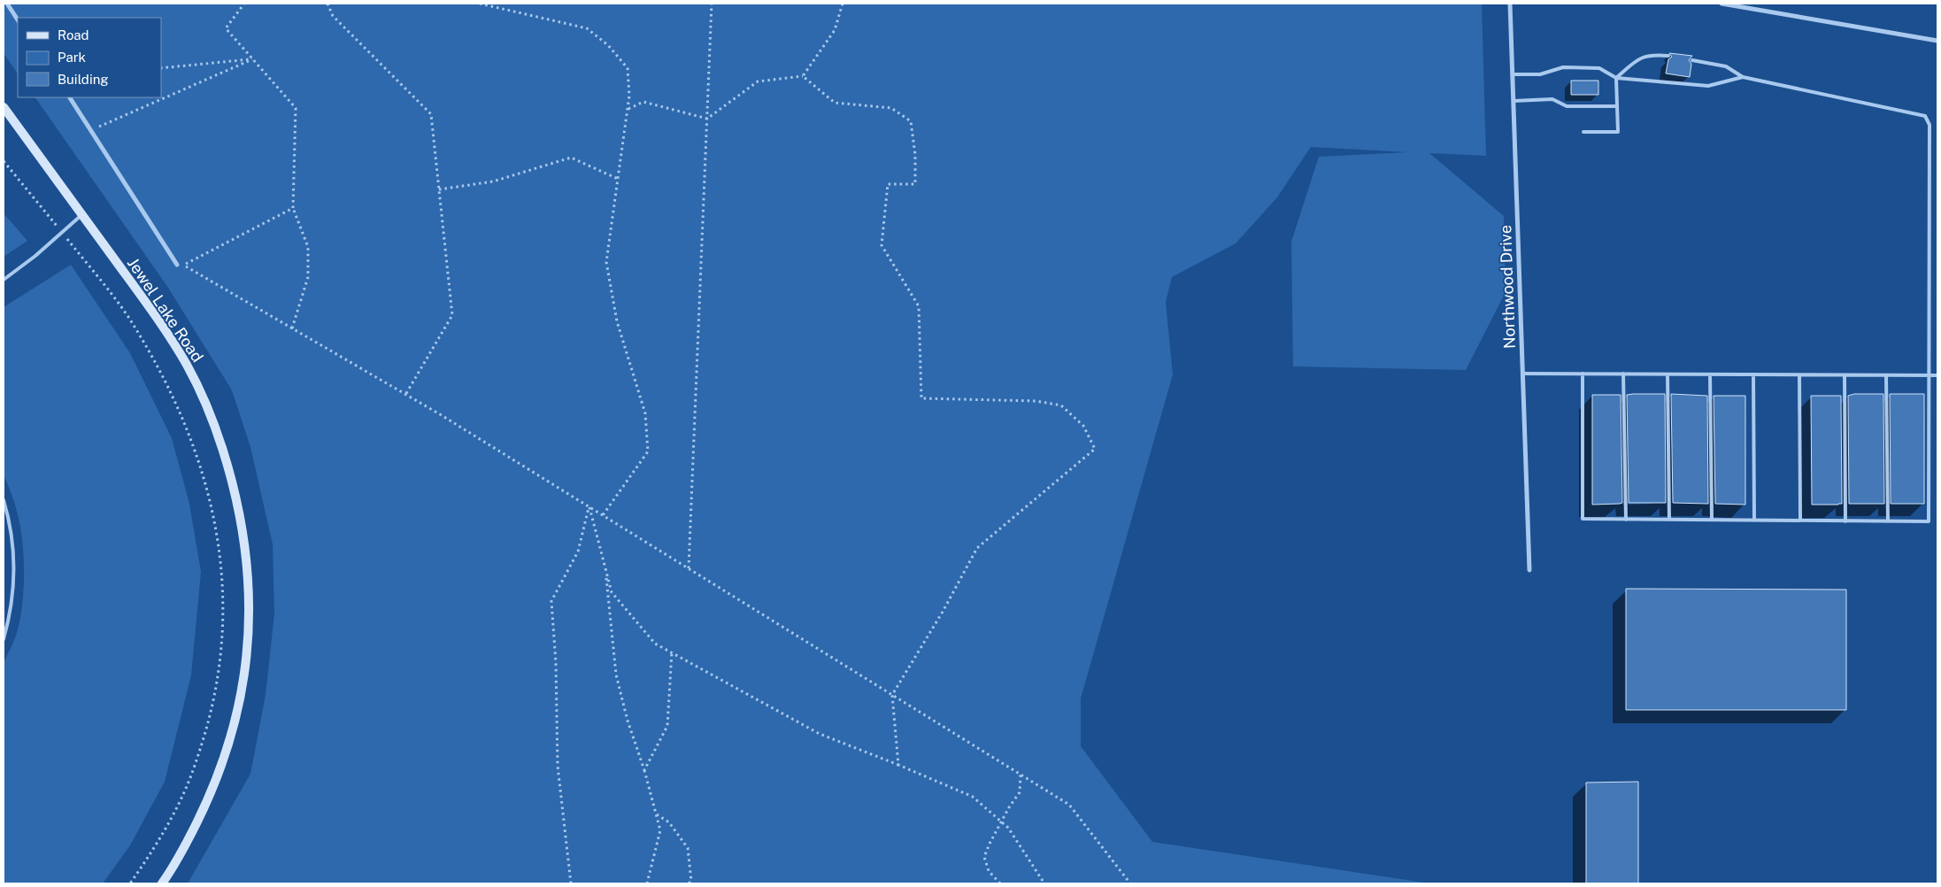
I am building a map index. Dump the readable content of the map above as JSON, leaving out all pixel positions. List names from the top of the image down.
{
  "streets": {
    "main road": ["Jewel Lake Road"],
    "street": ["Northwood Drive"]
  },
  "legend": ["Road", "Park", "Building"]
}
